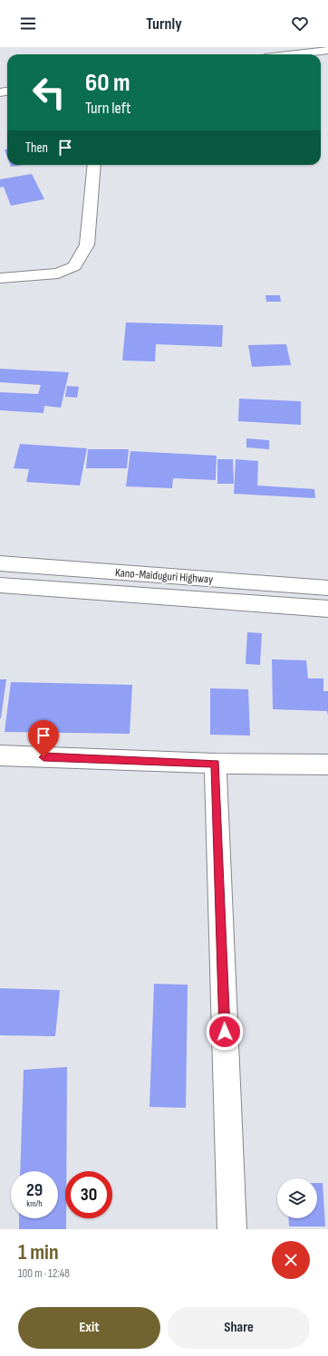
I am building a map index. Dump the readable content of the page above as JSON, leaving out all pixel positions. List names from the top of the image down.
{
  "streets": {
    "main road": ["Kano-Maiduguri Highway"]
  },
  "page": {
    "header": "Turnly",
    "turn": ["60 m", "Turn left"],
    "then": "Then",
    "speed": "29 km/h",
    "limit": "30",
    "heading": ["1 min", "100 m · 12:48"],
    "buttons": ["Exit", "Share"]
  }
}
